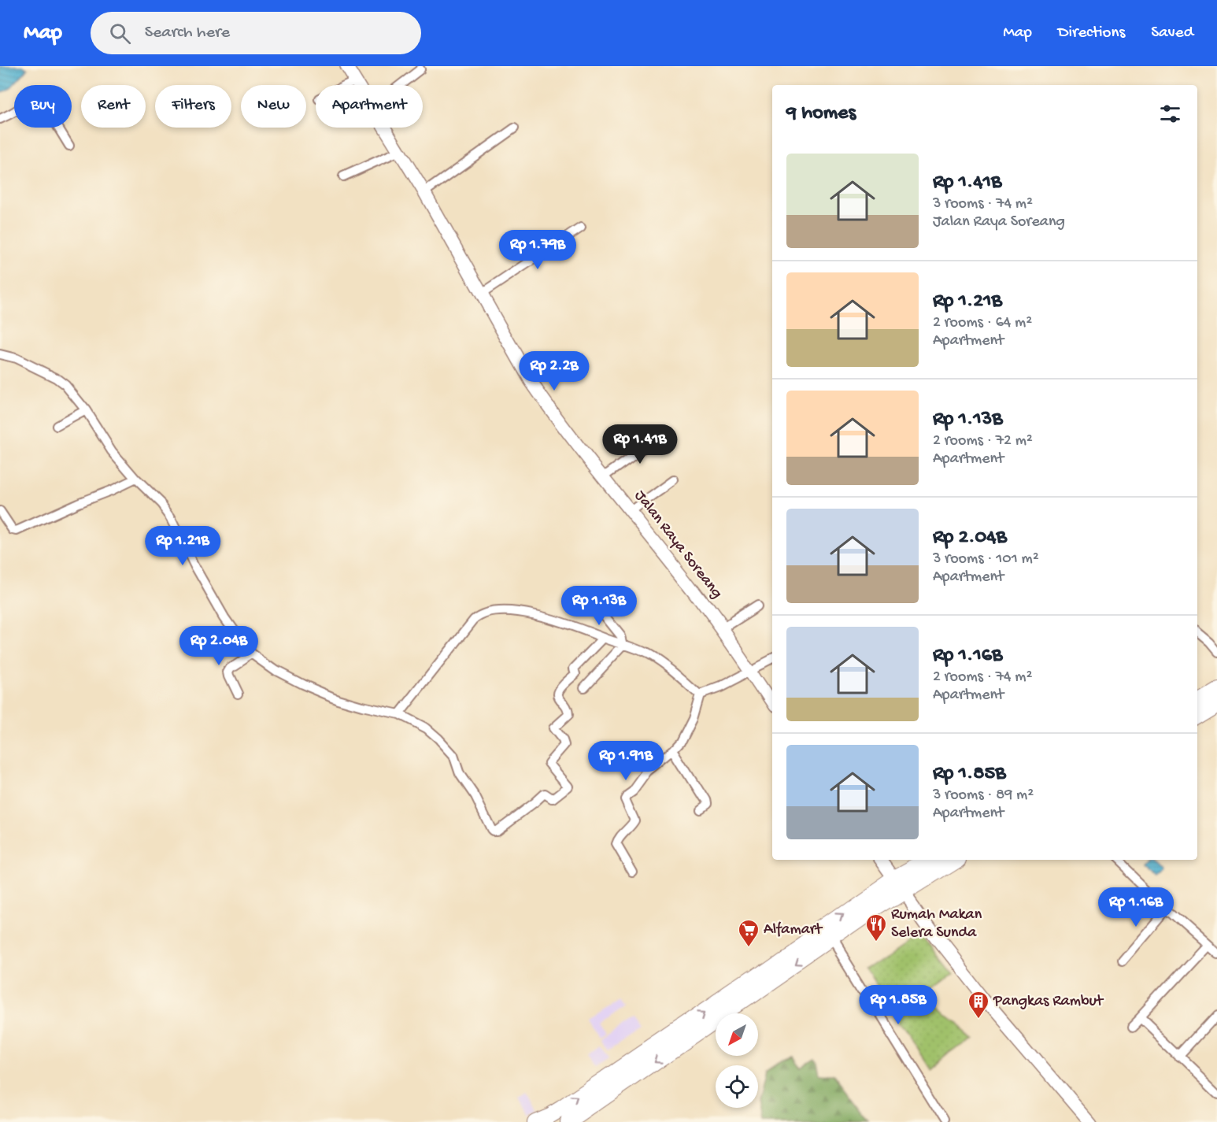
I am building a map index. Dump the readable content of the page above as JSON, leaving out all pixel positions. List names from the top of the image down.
{
  "streets": {
    "main road": ["Jalan Raya Soreang"]
  },
  "places": {
    "restaurant": ["Rumah Makan Selera Sunda"],
    "supermarket": ["Alfamart"],
    "building": ["Pangkas Rambut"]
  },
  "north": "bottom left",
  "page": {
    "header": "Map",
    "search": "Search here",
    "nav": ["Map", "Directions", "Saved"],
    "chip": [
      "Buy",
      "Rent",
      "Filters",
      "New",
      "Apartment"
    ],
    "heading": "9 homes",
    "list": [
      {
        "name": "Rp 1.41B",
        "note": "3 rooms · 74 m² · Jalan Raya Soreang"
      },
      {
        "name": "Rp 1.21B",
        "note": "2 rooms · 64 m² · Apartment"
      },
      {
        "name": "Rp 1.13B",
        "note": "2 rooms · 72 m² · Apartment"
      },
      {
        "name": "Rp 2.04B",
        "note": "3 rooms · 101 m² · Apartment"
      },
      {
        "name": "Rp 1.16B",
        "note": "2 rooms · 74 m² · Apartment"
      },
      {
        "name": "Rp 1.85B",
        "note": "3 rooms · 89 m² · Apartment"
      }
    ],
    "price": [
      "Rp 1.79B",
      "Rp 2.2B",
      "Rp 1.41B",
      "Rp 1.21B",
      "Rp 1.13B",
      "Rp 2.04B",
      "Rp 1.91B",
      "Rp 1.16B",
      "Rp 1.85B"
    ]
  }
}
